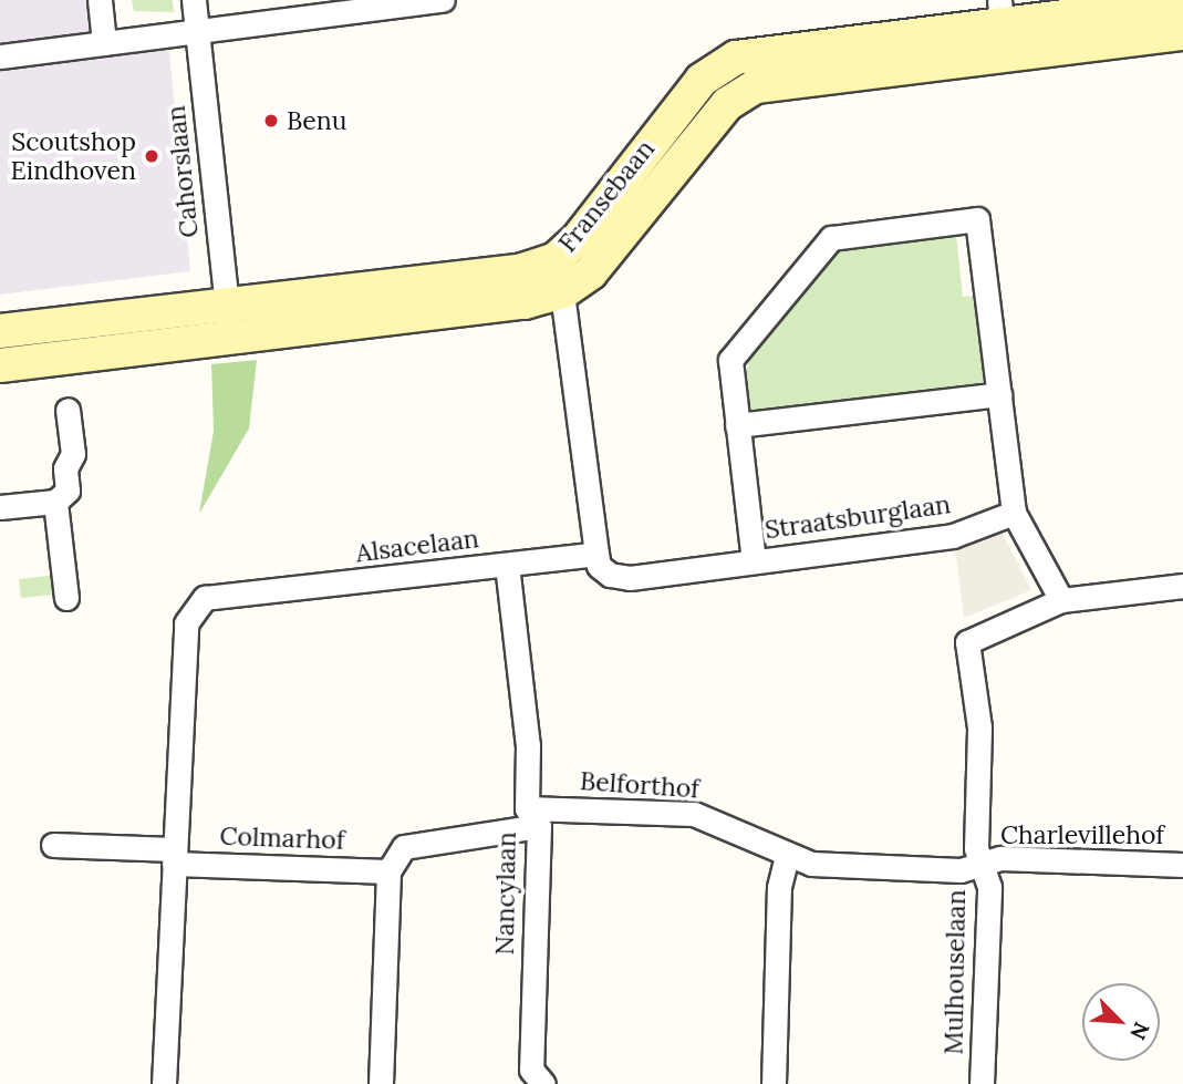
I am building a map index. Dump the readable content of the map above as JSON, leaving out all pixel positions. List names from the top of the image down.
{
  "streets": {
    "street": [
      "Cahorslaan",
      "Fransebaan",
      "Straatsburglaan",
      "Alsacelaan",
      "Belforthof",
      "Charlevillehof",
      "Colmarhof",
      "Nancylaan",
      "Mulhouselaan"
    ]
  },
  "crossings": [
    ["Cahorslaan", "Fransebaan"],
    ["Straatsburglaan", "Alsacelaan"],
    ["Straatsburglaan", "Mulhouselaan"],
    ["Alsacelaan", "Colmarhof"],
    ["Alsacelaan", "Nancylaan"],
    ["Belforthof", "Charlevillehof"],
    ["Belforthof", "Nancylaan"],
    ["Belforthof", "Mulhouselaan"],
    ["Charlevillehof", "Mulhouselaan"]
  ],
  "places": ["Benu", "Scoutshop Eindhoven"],
  "north": "bottom right"
}
